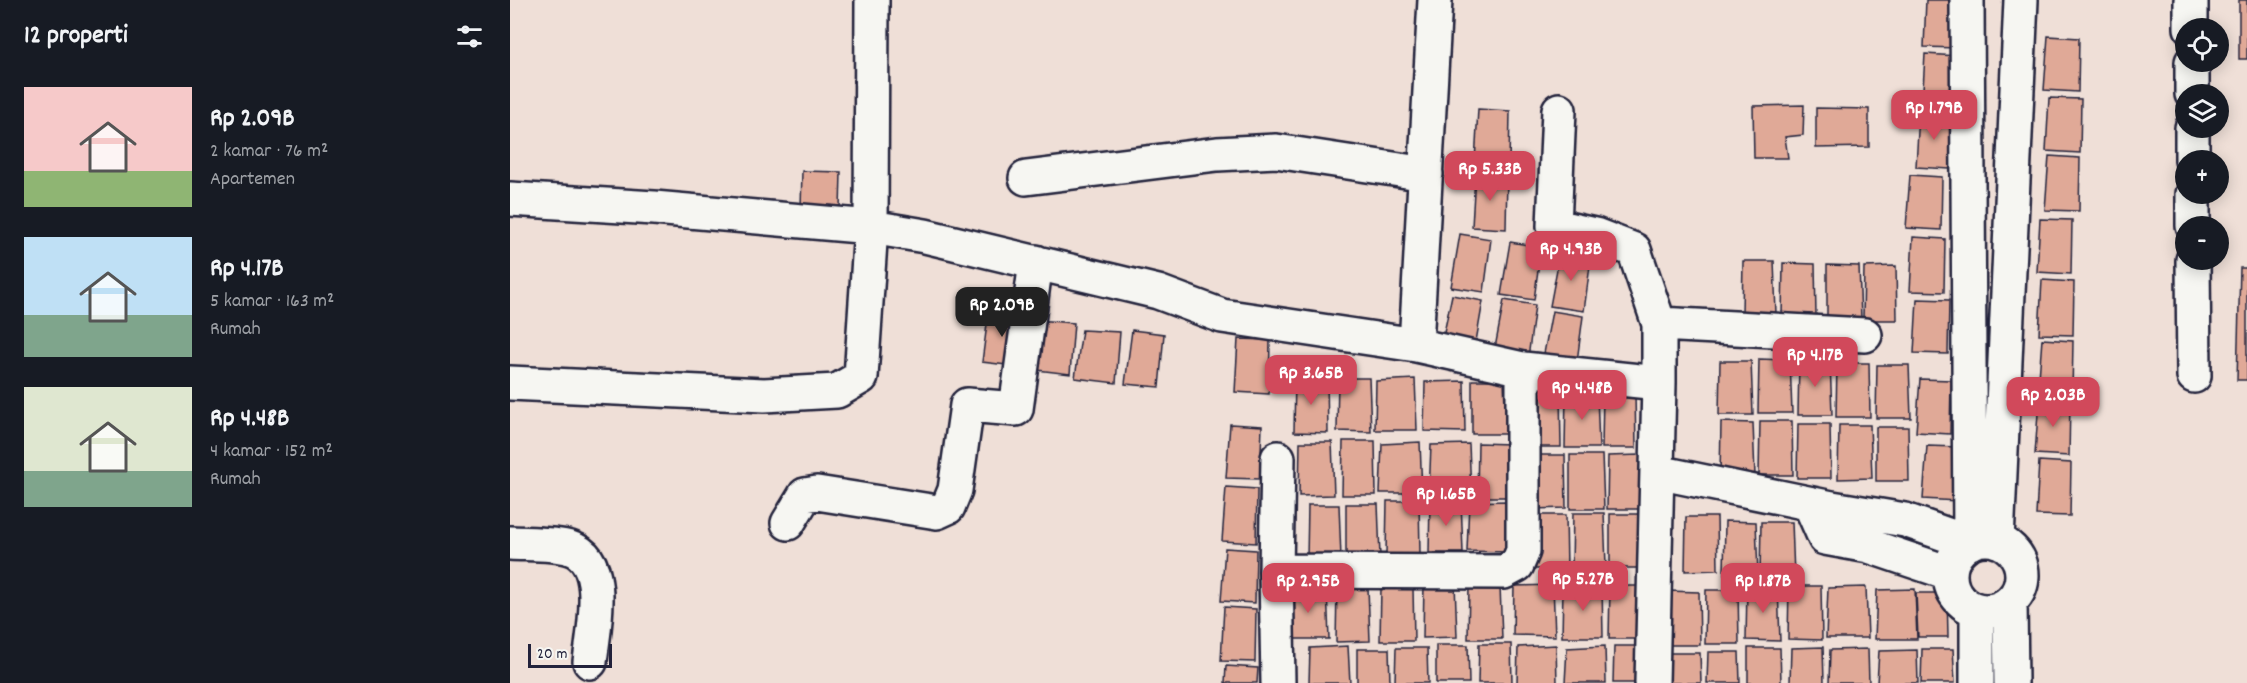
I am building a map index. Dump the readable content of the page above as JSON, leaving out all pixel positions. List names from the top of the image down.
{
  "scale_bar": "20 m",
  "page": {
    "heading": "12 properti",
    "map_buttons": ["+", "−"],
    "list": [
      {
        "name": "Rp 2.09B",
        "note": "2 kamar · 76 m² · Apartemen"
      },
      {
        "name": "Rp 4.17B",
        "note": "5 kamar · 163 m² · Rumah"
      },
      {
        "name": "Rp 4.48B",
        "note": "4 kamar · 152 m² · Rumah"
      }
    ],
    "price": [
      "Rp 1.79B",
      "Rp 5.33B",
      "Rp 4.93B",
      "Rp 2.09B",
      "Rp 4.17B",
      "Rp 3.65B",
      "Rp 4.48B",
      "Rp 2.03B",
      "Rp 1.65B",
      "Rp 5.27B",
      "Rp 2.95B",
      "Rp 1.87B"
    ],
    "scale": "20 m"
  }
}
